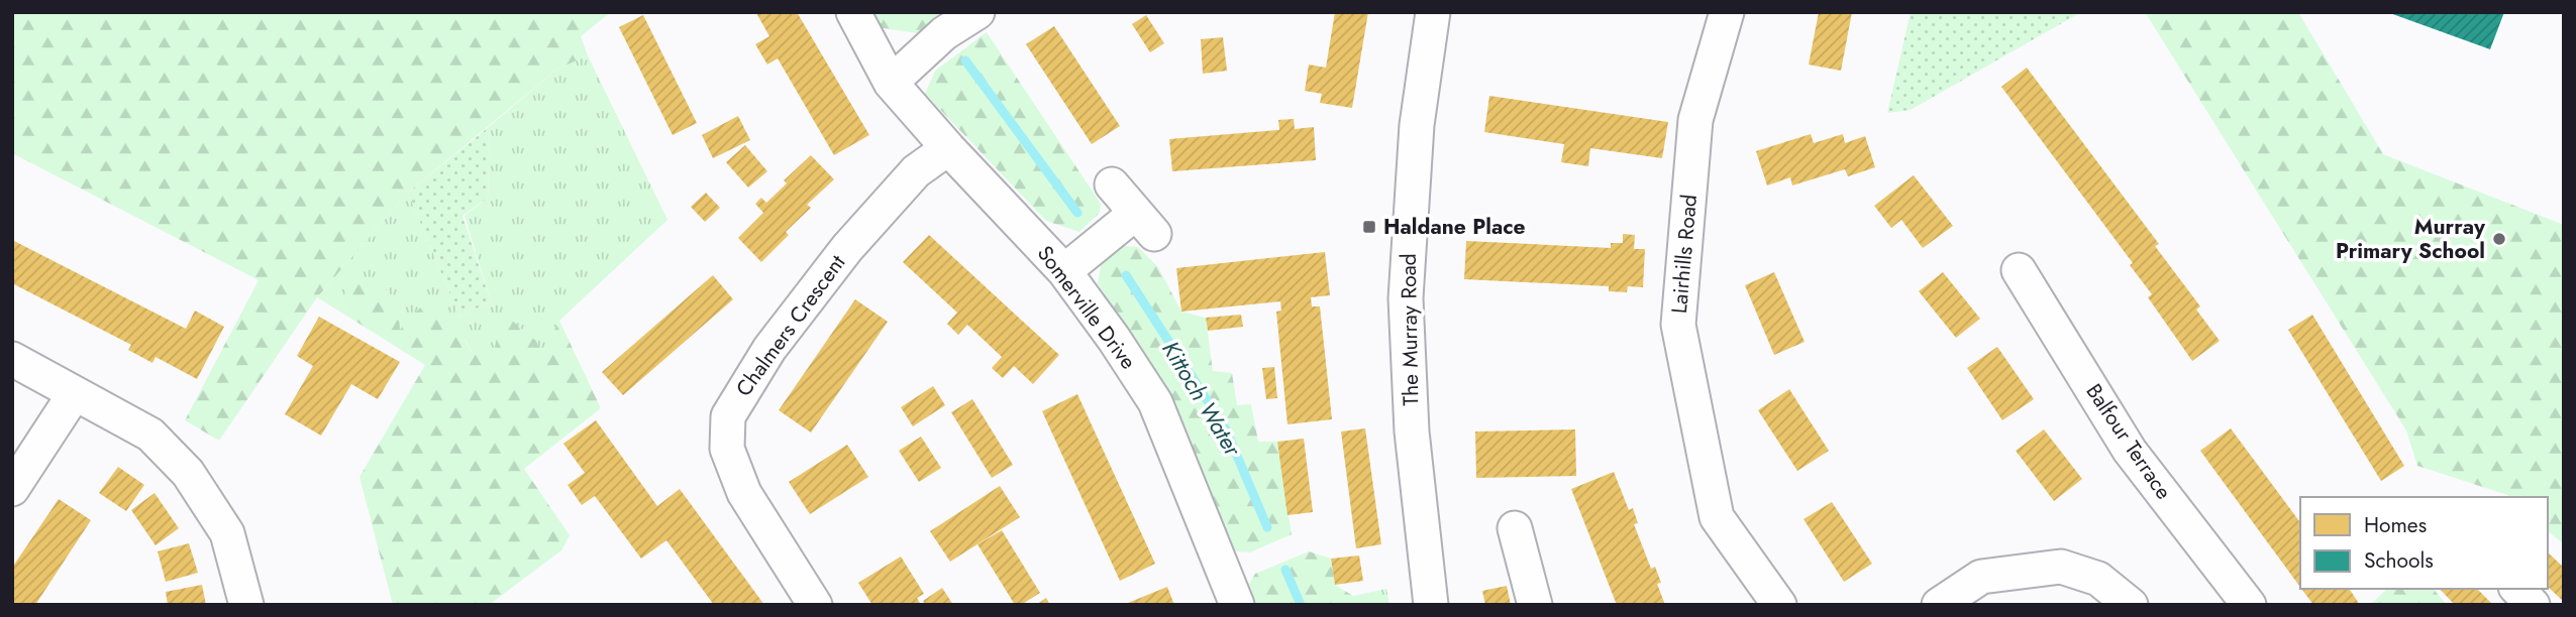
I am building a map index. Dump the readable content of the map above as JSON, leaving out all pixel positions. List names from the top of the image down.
{
  "streets": {
    "street": [
      "Lairhills Road",
      "Somerville Drive",
      "Chalmers Crescent",
      "The Murray Road",
      "Balfour Terrace"
    ]
  },
  "crossings": [
    ["Somerville Drive", "Chalmers Crescent"]
  ],
  "water": ["Kittoch Water"],
  "places": {
    "transit": ["Haldane Place"],
    "other": ["Murray Primary School"]
  },
  "legend": ["Homes", "Schools"]
}
